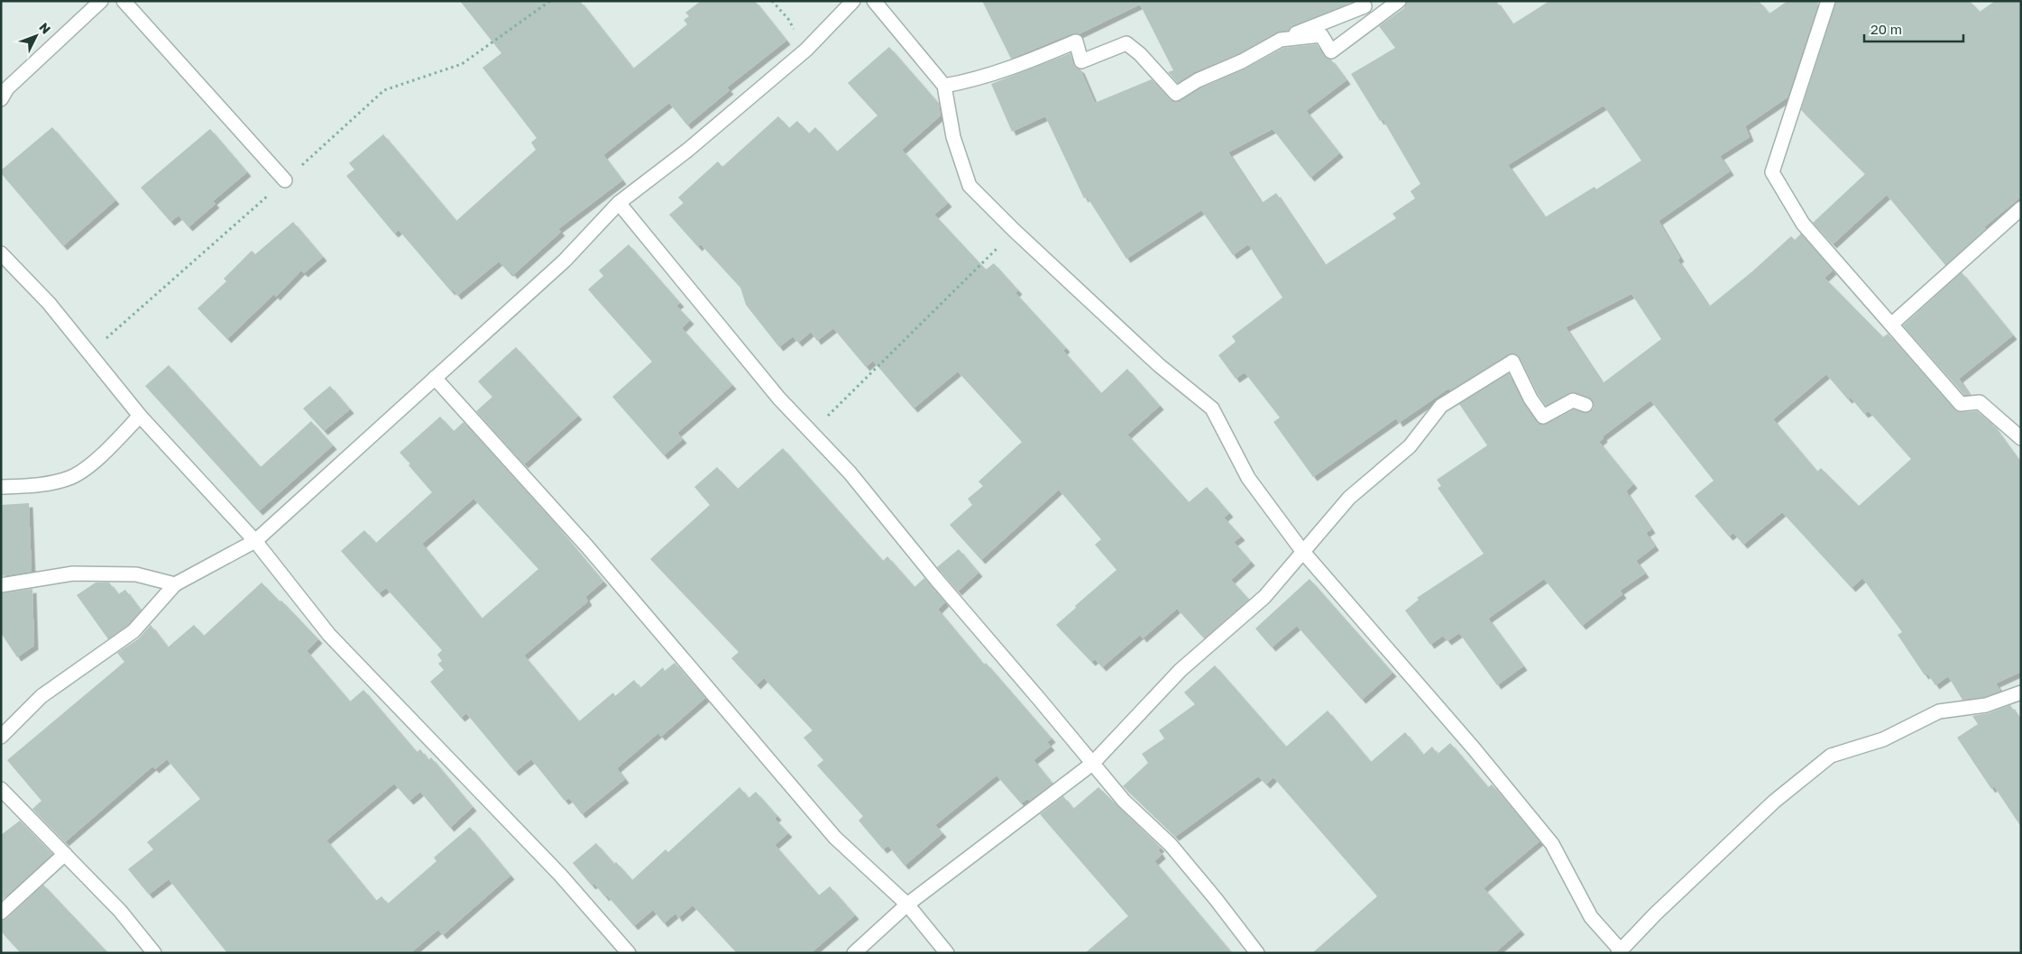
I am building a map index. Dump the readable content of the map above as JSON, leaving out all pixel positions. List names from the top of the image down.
{
  "scale_bar": "20 m",
  "north": "top right"
}
